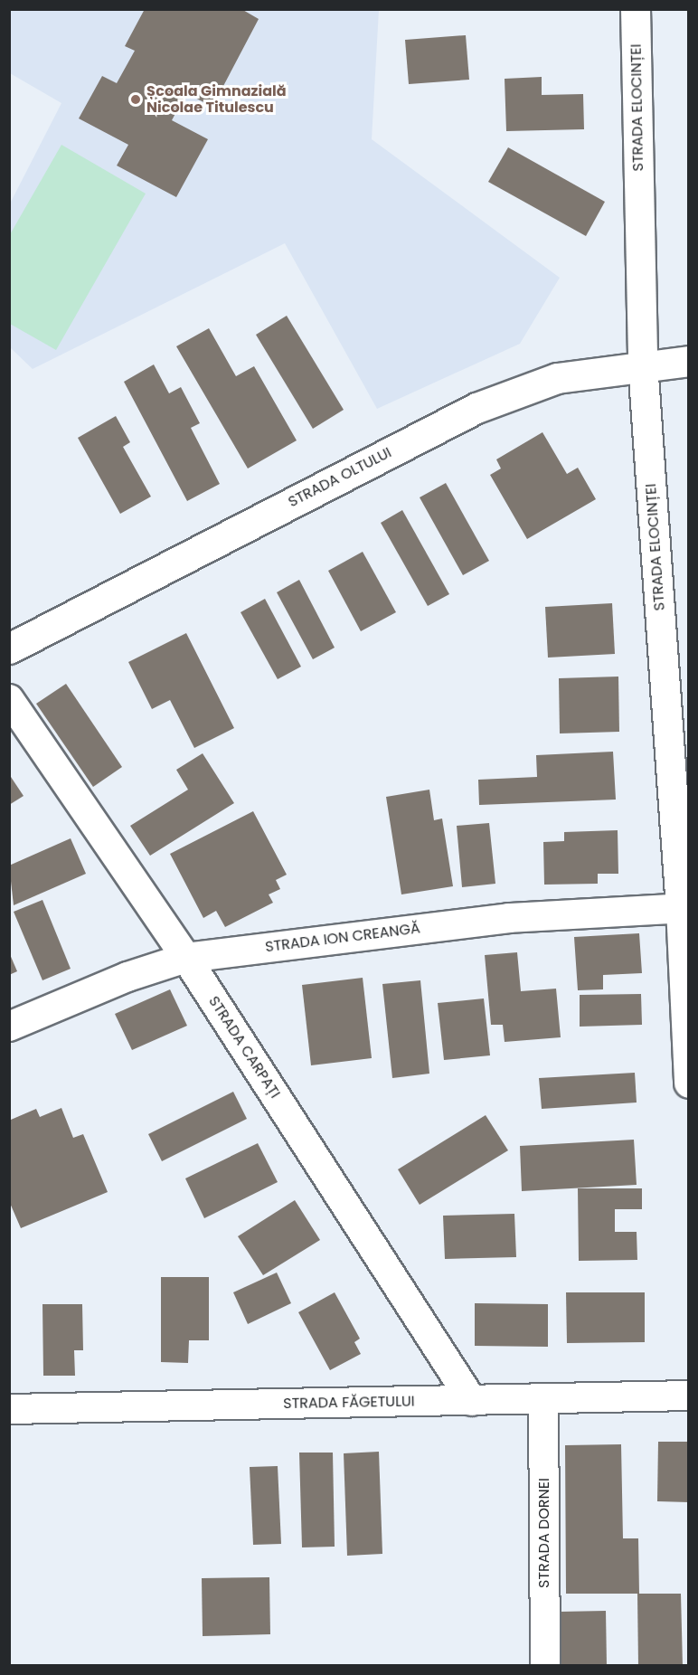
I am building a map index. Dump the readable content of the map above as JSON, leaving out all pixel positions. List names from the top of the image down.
{
  "streets": {
    "main road": ["STRADA OLTULUI"],
    "street": [
      "STRADA ELOCINȚEI",
      "STRADA ION CREANGĂ",
      "STRADA CARPAȚI",
      "STRADA FĂGETULUI",
      "STRADA DORNEI"
    ]
  },
  "crossings": [
    ["STRADA ELOCINȚEI", "STRADA OLTULUI"],
    ["STRADA ELOCINȚEI", "STRADA ION CREANGĂ"],
    ["STRADA ION CREANGĂ", "STRADA CARPAȚI"],
    ["STRADA CARPAȚI", "STRADA FĂGETULUI"],
    ["STRADA FĂGETULUI", "STRADA DORNEI"]
  ],
  "places": ["Școala Gimnazială Nicolae Titulescu"]
}
